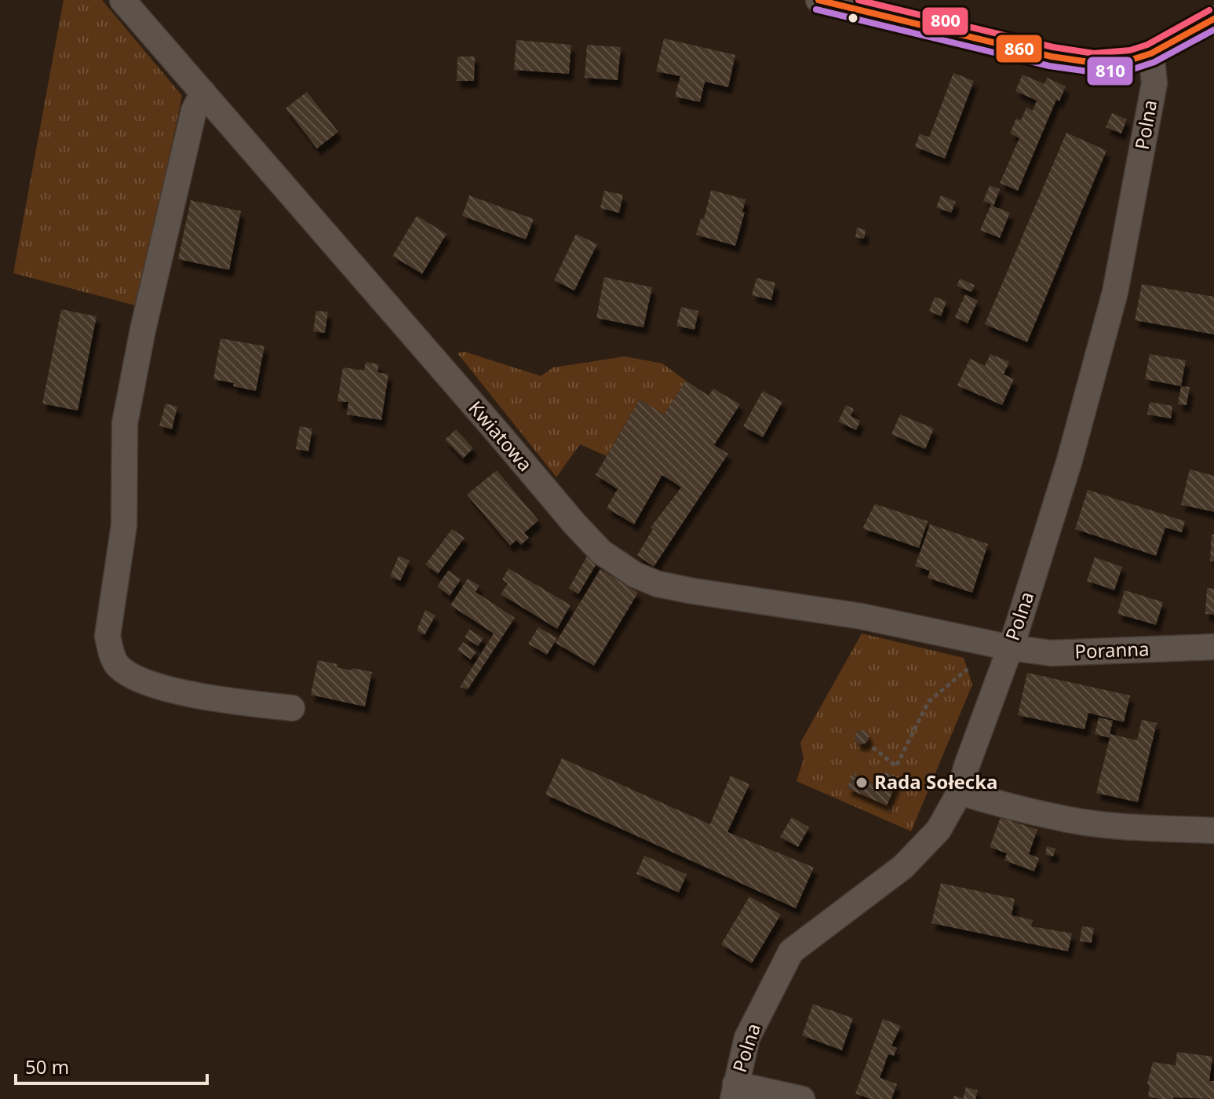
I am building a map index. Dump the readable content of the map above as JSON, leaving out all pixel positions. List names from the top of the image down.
{
  "streets": {
    "street": ["Polna", "Kwiatowa", "Poranna"]
  },
  "crossings": [
    ["Polna", "Kwiatowa"],
    ["Polna", "Poranna"],
    ["Kwiatowa", "Poranna"]
  ],
  "places": ["Rada Sołecka"],
  "lines": ["transit line 860", "transit line 800", "transit line 810"],
  "scale_bar": "50 m"
}
